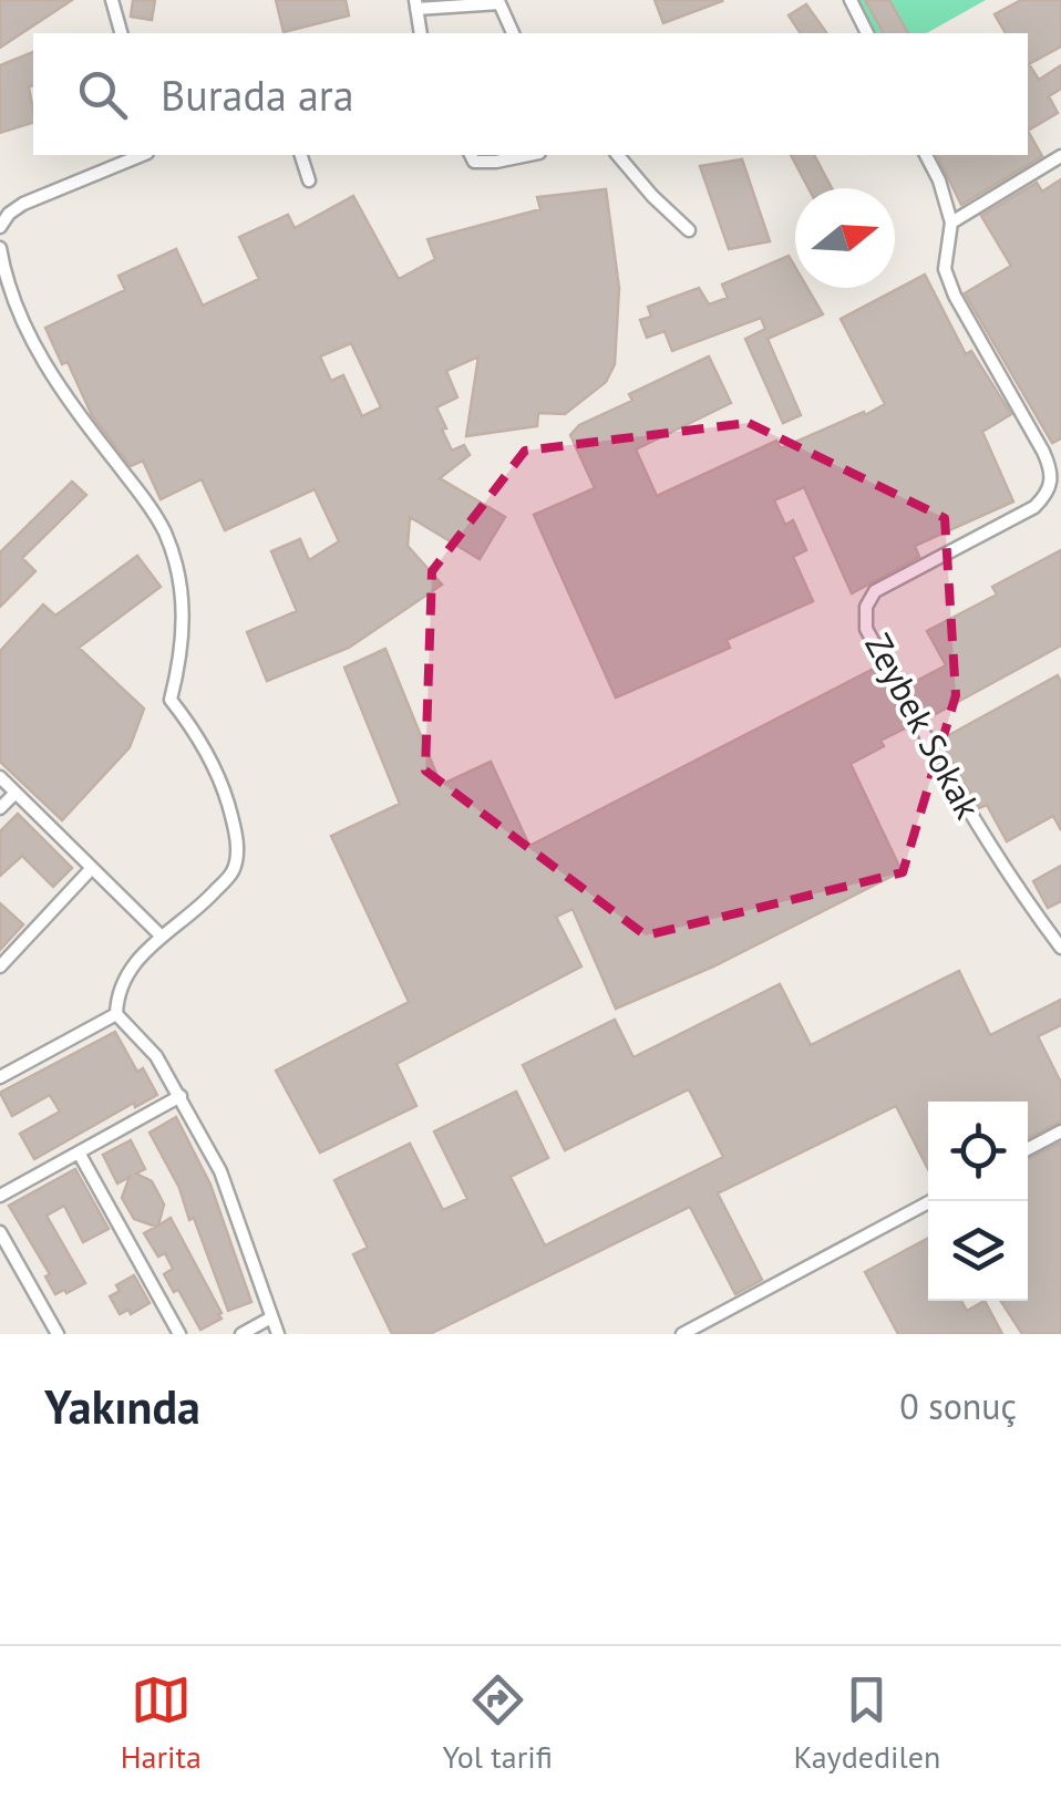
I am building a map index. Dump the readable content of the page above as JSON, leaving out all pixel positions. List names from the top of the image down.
{
  "streets": {
    "street": ["Zeybek Sokak"]
  },
  "north": "right",
  "page": {
    "search": "Burada ara",
    "heading": ["Yakında", "0 sonuç"],
    "nav": ["Harita", "Yol tarifi", "Kaydedilen"]
  }
}
